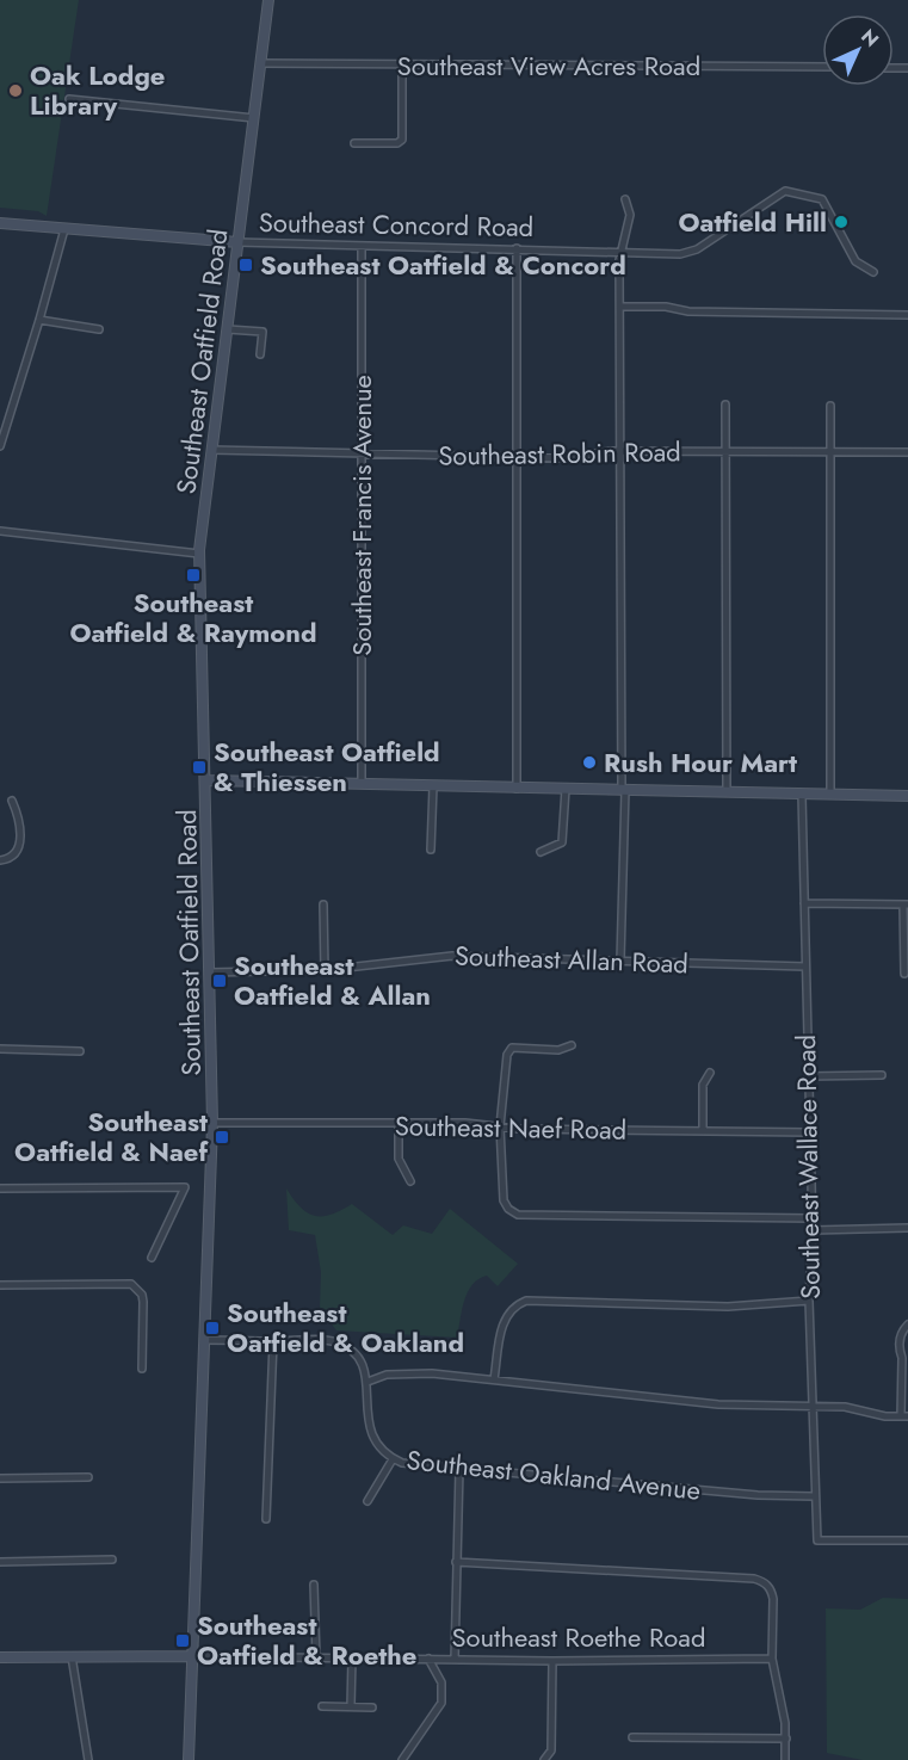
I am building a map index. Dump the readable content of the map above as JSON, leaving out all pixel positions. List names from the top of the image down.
{
  "streets": {
    "main road": ["Southeast Concord Road", "Southeast Oatfield Road", "Southeast Roethe Road"],
    "street": [
      "Southeast View Acres Road",
      "Southeast Robin Road",
      "Southeast Francis Avenue",
      "Southeast Allan Road",
      "Southeast Naef Road",
      "Southeast Wallace Road",
      "Southeast Oakland Avenue"
    ]
  },
  "crossings": [
    ["Southeast View Acres Road", "Southeast Oatfield Road"],
    ["Southeast Concord Road", "Southeast Oatfield Road"],
    ["Southeast Concord Road", "Southeast Francis Avenue"],
    ["Southeast Oatfield Road", "Southeast Robin Road"],
    ["Southeast Oatfield Road", "Southeast Allan Road"],
    ["Southeast Oatfield Road", "Southeast Naef Road"],
    ["Southeast Oatfield Road", "Southeast Oakland Avenue"],
    ["Southeast Oatfield Road", "Southeast Roethe Road"],
    ["Southeast Robin Road", "Southeast Francis Avenue"],
    ["Southeast Allan Road", "Southeast Wallace Road"],
    ["Southeast Naef Road", "Southeast Wallace Road"],
    ["Southeast Wallace Road", "Southeast Oakland Avenue"]
  ],
  "places": {
    "other": ["Oak Lodge Library", "Oatfield Hill", "Rush Hour Mart"],
    "transit": [
      "Southeast Oatfield & Concord",
      "Southeast Oatfield & Raymond",
      "Southeast Oatfield & Thiessen",
      "Southeast Oatfield & Allan",
      "Southeast Oatfield & Naef",
      "Southeast Oatfield & Oakland",
      "Southeast Oatfield & Roethe"
    ]
  },
  "north": "top right"
}
